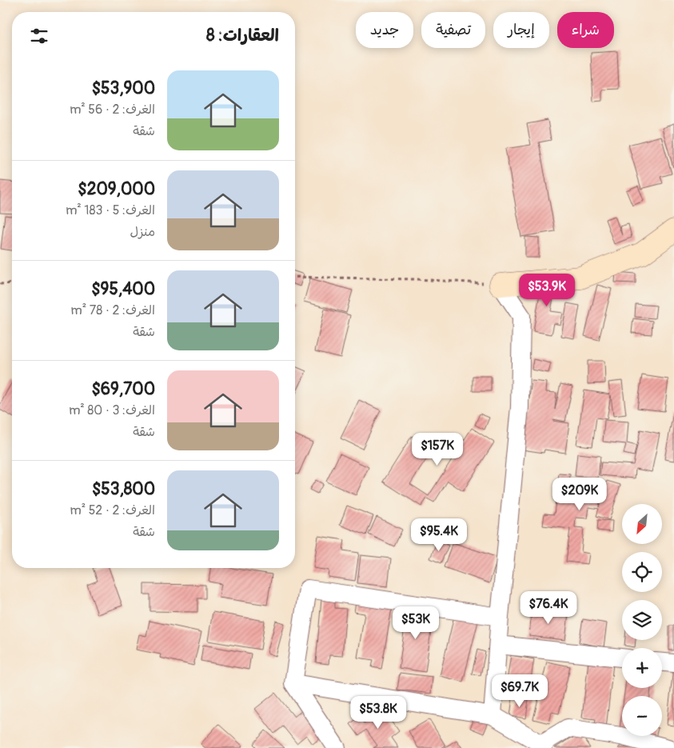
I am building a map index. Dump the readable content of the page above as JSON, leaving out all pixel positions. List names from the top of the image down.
{
  "north": "bottom left",
  "page": {
    "chip": [
      "شراء",
      "إيجار",
      "تصفية",
      "جديد"
    ],
    "heading": "العقارات: 8",
    "list": [
      {
        "name": "$53,900",
        "note": "الغرف: 2 · 56 m² · شقة"
      },
      {
        "name": "$209,000",
        "note": "الغرف: 5 · 183 m² · منزل"
      },
      {
        "name": "$95,400",
        "note": "الغرف: 2 · 78 m² · شقة"
      },
      {
        "name": "$69,700",
        "note": "الغرف: 3 · 80 m² · شقة"
      },
      {
        "name": "$53,800",
        "note": "الغرف: 2 · 52 m² · شقة"
      }
    ],
    "price": [
      "$53.9K",
      "$157K",
      "$209K",
      "$95.4K",
      "$76.4K",
      "$53K",
      "$69.7K",
      "$53.8K"
    ],
    "map_buttons": ["+", "−"]
  }
}
